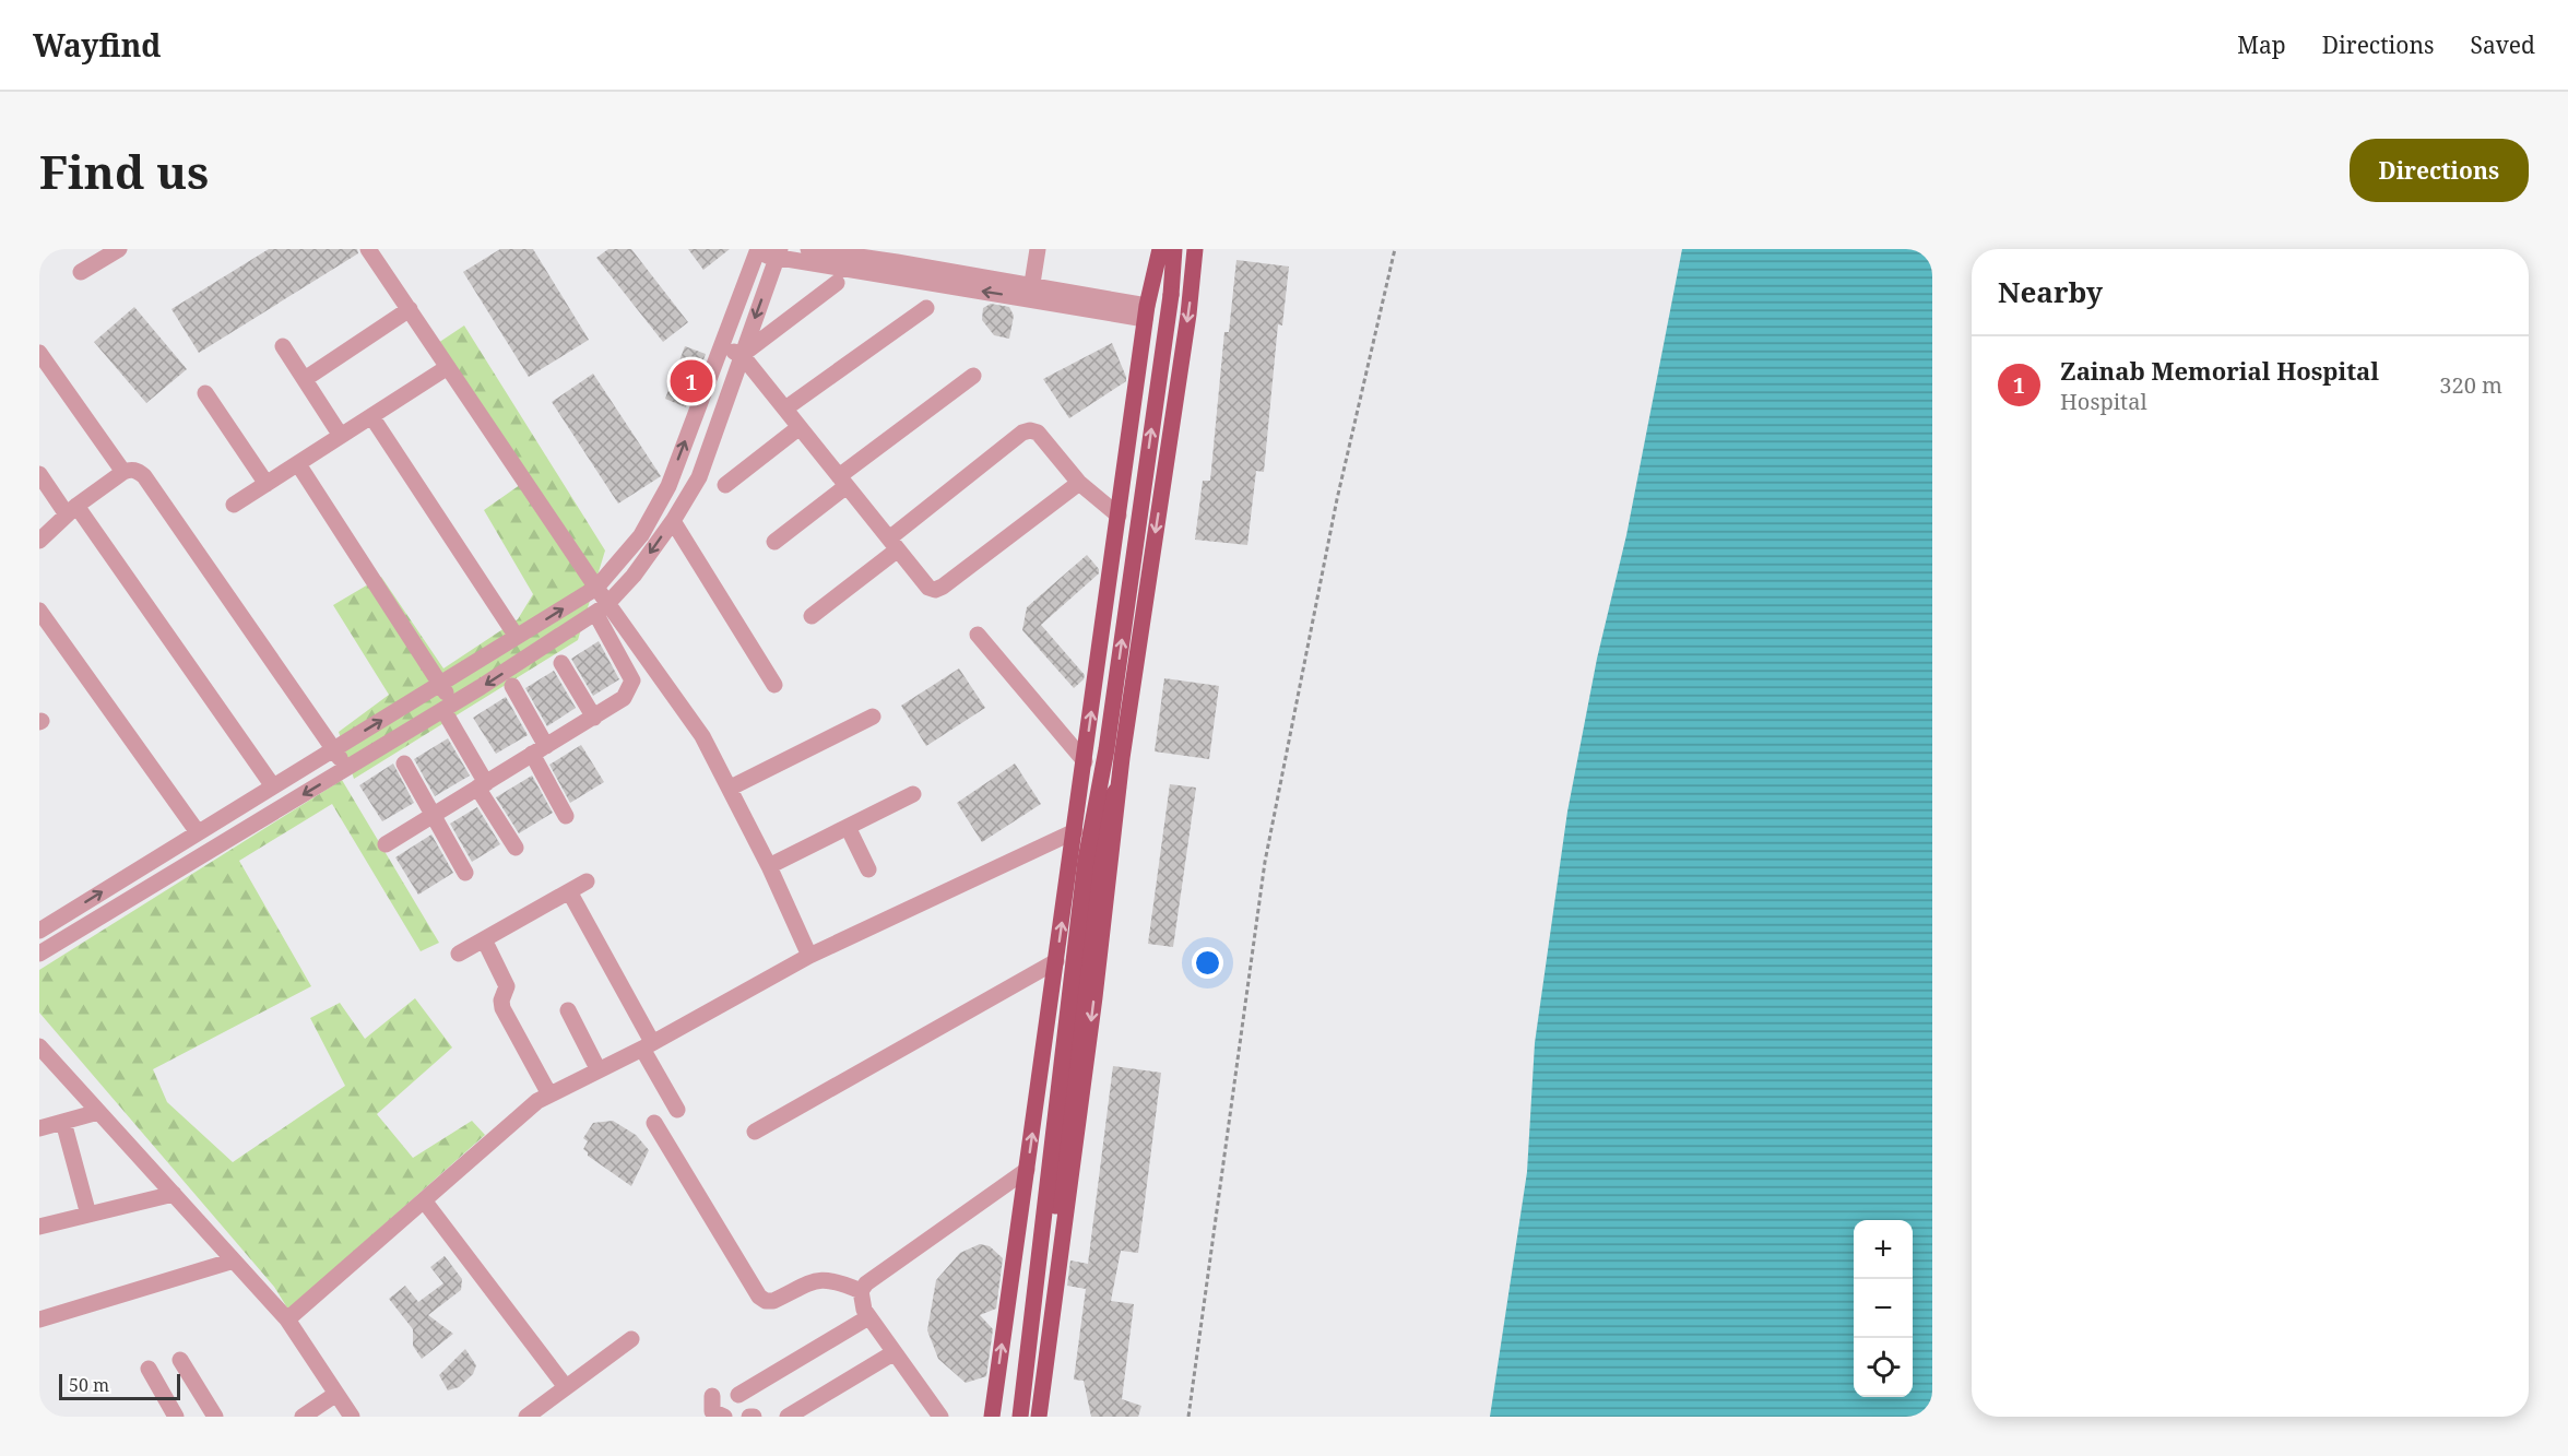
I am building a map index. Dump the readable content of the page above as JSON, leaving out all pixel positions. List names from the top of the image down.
{
  "scale_bar": "50 m",
  "page": {
    "header": "Wayfind",
    "nav": ["Map", "Directions", "Saved"],
    "buttons": "Directions",
    "title": "Find us",
    "heading": "Nearby",
    "list": [
      {
        "mark": "1",
        "name": "Zainab Memorial Hospital",
        "note": "Hospital",
        "value": "320 m"
      }
    ],
    "pins": "1",
    "map_buttons": ["+", "−"],
    "scale": "50 m"
  }
}
